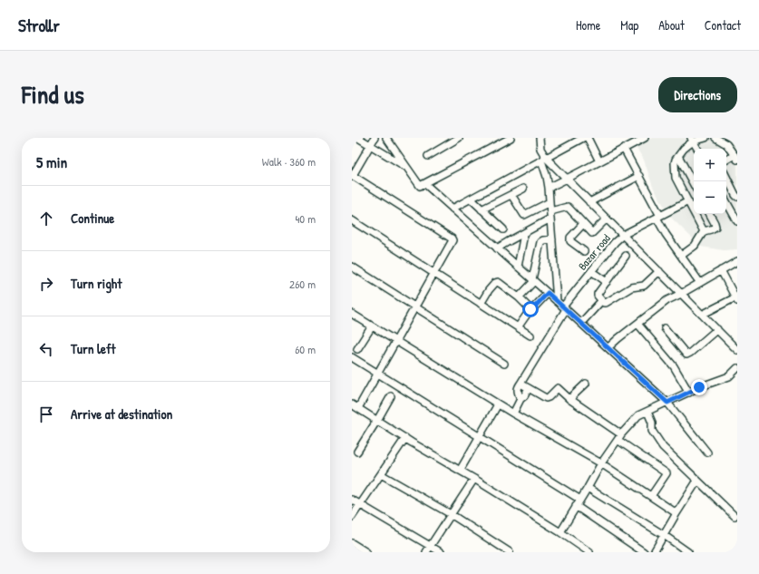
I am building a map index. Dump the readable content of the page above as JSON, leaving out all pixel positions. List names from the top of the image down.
{
  "streets": {
    "street": ["Bazar road"]
  },
  "page": {
    "header": "Strollr",
    "nav": [
      "Home",
      "Map",
      "About",
      "Contact"
    ],
    "title": "Find us",
    "buttons": "Directions",
    "heading": ["5 min", "Walk · 360 m"],
    "map_buttons": ["+", "−"],
    "list": [
      ["Continue", "40 m"],
      ["Turn right", "260 m"],
      ["Turn left", "60 m"],
      "Arrive at destination"
    ]
  }
}
